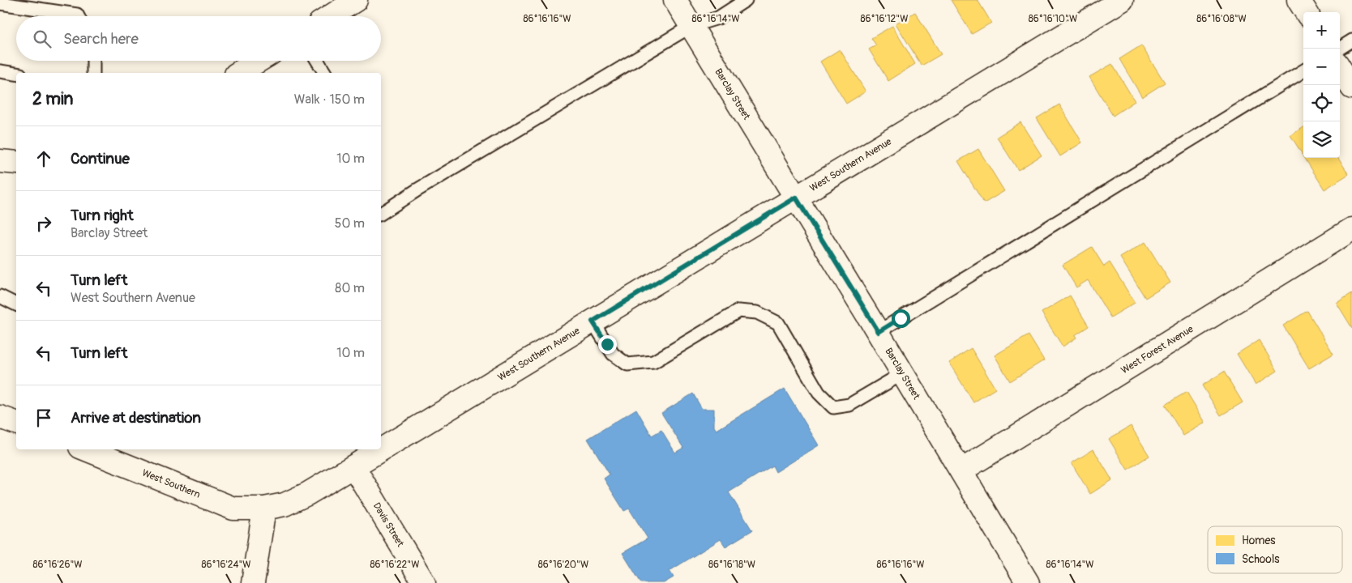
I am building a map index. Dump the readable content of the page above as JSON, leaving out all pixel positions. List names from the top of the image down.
{
  "streets": {
    "street": [
      "Barclay Street",
      "West Southern Avenue",
      "West Forest Avenue",
      "West Southern",
      "Davis Street"
    ]
  },
  "crossings": [
    ["Barclay Street", "West Southern Avenue"],
    ["Barclay Street", "West Forest Avenue"],
    ["West Southern Avenue", "West Southern"],
    ["West Southern Avenue", "Davis Street"]
  ],
  "legend": ["Homes", "Schools"],
  "page": {
    "map_buttons": ["+", "−"],
    "search": "Search here",
    "heading": ["2 min", "Walk · 150 m"],
    "list": [
      ["Continue", "10 m"],
      ["Turn right", "Barclay Street", "50 m"],
      ["Turn left", "West Southern Avenue", "80 m"],
      ["Turn left", "10 m"],
      "Arrive at destination"
    ]
  },
  "coordinates": [
    "86°16'16\"W",
    "86°16'08\"W",
    "86°16'14\"W",
    "86°16'12\"W",
    "86°16'10\"W",
    "86°16'26\"W",
    "86°16'24\"W",
    "86°16'22\"W",
    "86°16'20\"W",
    "86°16'18\"W"
  ]
}
